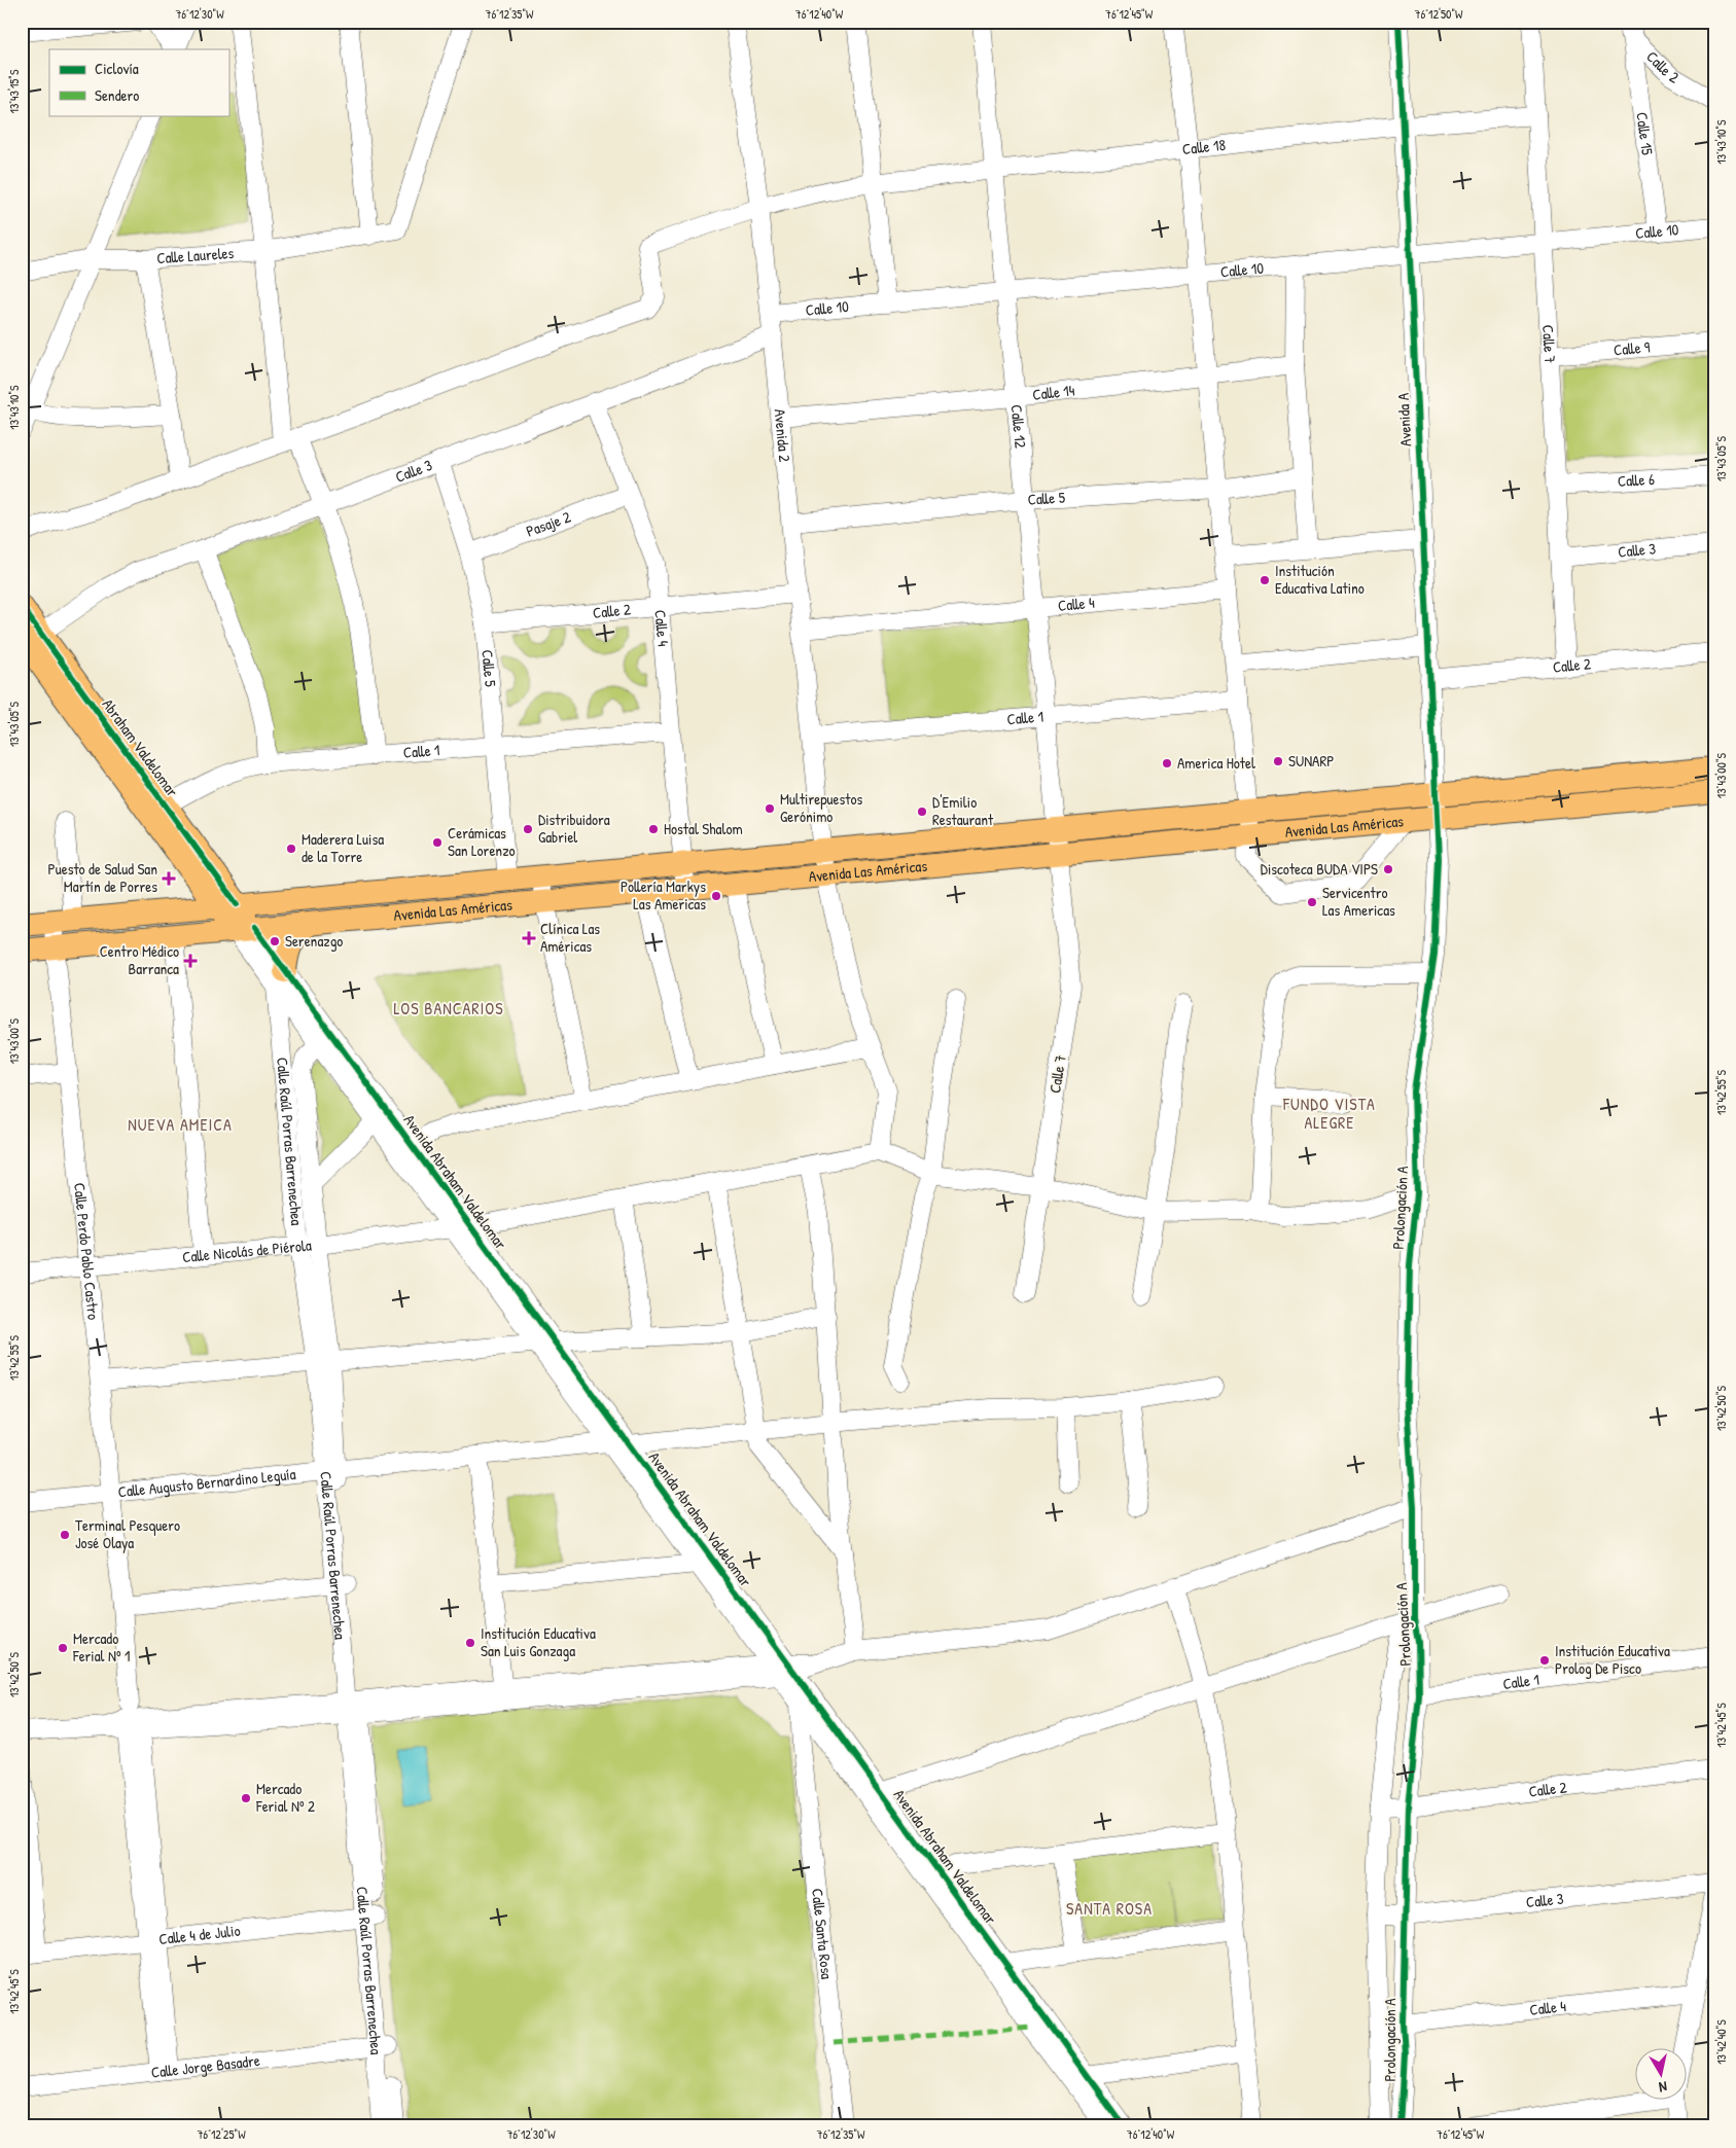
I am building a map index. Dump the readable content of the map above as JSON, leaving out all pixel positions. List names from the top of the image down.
{
  "streets": {
    "main road": ["Abraham Valdelomar", "Avenida Las Américas"],
    "street": [
      "Calle 2",
      "Calle 15",
      "Calle 18",
      "Calle 10",
      "Calle Laureles",
      "Calle 7",
      "Calle 9",
      "Calle 14",
      "Avenida A",
      "Calle 12",
      "Avenida 2",
      "Calle 3",
      "Calle 6",
      "Calle 5",
      "Pasaje 2",
      "Calle 4",
      "Calle 1",
      "Calle Raúl Porras Barrenechea",
      "Avenida Abraham Valdelomar",
      "Prolongación A",
      "Calle Perdo Pablo Castro",
      "Calle Nicolás de Piérola",
      "Calle Augusto Bernardino Leguía",
      "Calle Santa Rosa",
      "Calle 4 de Julio",
      "Calle Jorge Basadre"
    ]
  },
  "crossings": [
    ["Calle 2", "Calle 15"],
    ["Calle 2", "Calle 7"],
    ["Calle 2", "Avenida A"],
    ["Calle 2", "Avenida 2"],
    ["Calle 2", "Calle 5"],
    ["Calle 2", "Calle 4"],
    ["Calle 2", "Prolongación A"],
    ["Calle 15", "Calle 10"],
    ["Calle 18", "Calle 7"],
    ["Calle 18", "Avenida A"],
    ["Calle 18", "Calle 12"],
    ["Calle 18", "Avenida 2"],
    ["Calle 10", "Calle 7"],
    ["Calle 10", "Avenida A"],
    ["Calle 10", "Calle 12"],
    ["Calle 10", "Avenida 2"],
    ["Calle 7", "Calle 9"],
    ["Calle 7", "Calle 12"],
    ["Calle 7", "Calle 3"],
    ["Calle 7", "Calle 6"],
    ["Calle 7", "Avenida Las Américas"],
    ["Calle 14", "Calle 12"],
    ["Calle 14", "Avenida 2"],
    ["Avenida A", "Avenida Las Américas"],
    ["Avenida A", "Prolongación A"],
    ["Calle 12", "Calle 5"],
    ["Calle 12", "Calle 4"],
    ["Calle 12", "Calle 1"],
    ["Calle 12", "Avenida Las Américas"],
    ["Avenida 2", "Calle 3"],
    ["Avenida 2", "Calle 5"],
    ["Avenida 2", "Calle 4"],
    ["Avenida 2", "Calle 1"],
    ["Avenida 2", "Avenida Las Américas"],
    ["Avenida 2", "Calle Nicolás de Piérola"],
    ["Calle 3", "Calle 5"],
    ["Calle 3", "Calle 4"],
    ["Calle 3", "Abraham Valdelomar"],
    ["Calle 3", "Prolongación A"],
    ["Calle 5", "Pasaje 2"],
    ["Calle 5", "Calle 1"],
    ["Calle 5", "Avenida Las Américas"],
    ["Pasaje 2", "Calle 4"],
    ["Calle 4", "Calle 1"],
    ["Calle 4", "Avenida Las Américas"],
    ["Calle 4", "Prolongación A"],
    ["Calle 1", "Abraham Valdelomar"],
    ["Calle 1", "Prolongación A"],
    ["Abraham Valdelomar", "Avenida Las Américas"],
    ["Abraham Valdelomar", "Avenida Abraham Valdelomar"],
    ["Avenida Las Américas", "Avenida Abraham Valdelomar"],
    ["Avenida Las Américas", "Calle Perdo Pablo Castro"],
    ["Calle Raúl Porras Barrenechea", "Avenida Abraham Valdelomar"],
    ["Calle Raúl Porras Barrenechea", "Calle Nicolás de Piérola"],
    ["Calle Raúl Porras Barrenechea", "Calle Augusto Bernardino Leguía"],
    ["Calle Raúl Porras Barrenechea", "Calle 4 de Julio"],
    ["Calle Raúl Porras Barrenechea", "Calle Jorge Basadre"],
    ["Avenida Abraham Valdelomar", "Calle Nicolás de Piérola"],
    ["Avenida Abraham Valdelomar", "Calle Augusto Bernardino Leguía"],
    ["Avenida Abraham Valdelomar", "Calle Santa Rosa"],
    ["Calle Perdo Pablo Castro", "Calle Nicolás de Piérola"],
    ["Calle Perdo Pablo Castro", "Calle Augusto Bernardino Leguía"],
    ["Calle Perdo Pablo Castro", "Calle 4 de Julio"],
    ["Calle Perdo Pablo Castro", "Calle Jorge Basadre"]
  ],
  "districts": [
    "LOS BANCARIOS",
    "FUNDO VISTA ALEGRE",
    "NUEVA AMEICA",
    "SANTA ROSA"
  ],
  "places": {
    "other": [
      "Institución Educativa Latino",
      "SUNARP",
      "America Hotel",
      "Multirepuestos Gerónimo",
      "D'Emilio Restaurant",
      "Distribuidora Gabriel",
      "Hostal Shalom",
      "Cerámicas San Lorenzo",
      "Maderera Luisa de la Torre",
      "Discoteca BUDA VIPS",
      "Pollería Markys Las Americas",
      "Servicentro Las Americas",
      "Serenazgo",
      "Terminal Pesquero José Olaya",
      "Institución Educativa San Luis Gonzaga",
      "Mercado Ferial Nº 1",
      "Institución Educativa Prolog De Pisco",
      "Mercado Ferial Nº 2"
    ],
    "health": ["Puesto de Salud San Martín de Porres", "Clínica Las Américas", "Centro Médico Barranca"]
  },
  "legend": ["Ciclovía", "Sendero"],
  "north": "bottom",
  "coordinates": [
    "76°12'30\"W",
    "76°12'35\"W",
    "76°12'40\"W",
    "76°12'45\"W",
    "76°12'50\"W",
    "13°43'15\"S",
    "13°43'10\"S",
    "13°43'05\"S",
    "13°43'00\"S",
    "13°42'55\"S",
    "13°42'50\"S",
    "13°42'45\"S",
    "13°42'40\"S",
    "76°12'25\"W"
  ]
}
